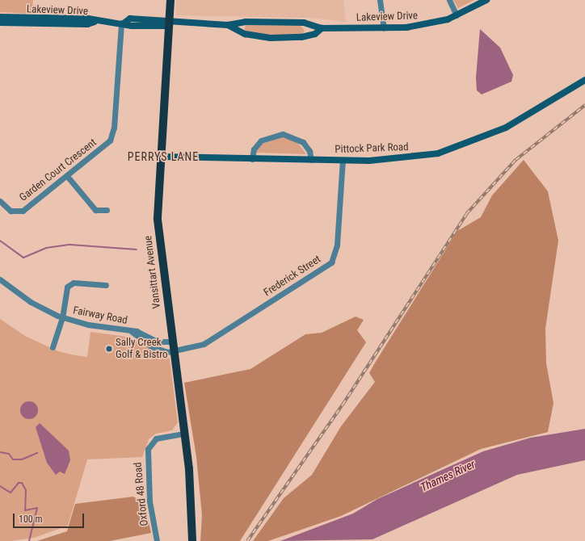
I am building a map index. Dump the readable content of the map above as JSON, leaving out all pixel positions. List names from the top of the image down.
{
  "streets": {
    "main road": ["Vansittart Avenue"],
    "street": [
      "Lakeview Drive",
      "Pittock Park Road",
      "Garden Court Crescent",
      "Frederick Street",
      "Fairway Road",
      "Oxford 48 Road"
    ]
  },
  "crossings": [
    ["Lakeview Drive", "Garden Court Crescent"],
    ["Lakeview Drive", "Vansittart Avenue"],
    ["Pittock Park Road", "Vansittart Avenue"],
    ["Pittock Park Road", "Frederick Street"],
    ["Vansittart Avenue", "Frederick Street"],
    ["Vansittart Avenue", "Fairway Road"],
    ["Vansittart Avenue", "Oxford 48 Road"],
    ["Frederick Street", "Fairway Road"]
  ],
  "districts": ["PERRYS LANE"],
  "water": ["Thames River"],
  "places": ["Sally Creek Golf & Bistro"],
  "scale_bar": "100 m"
}
